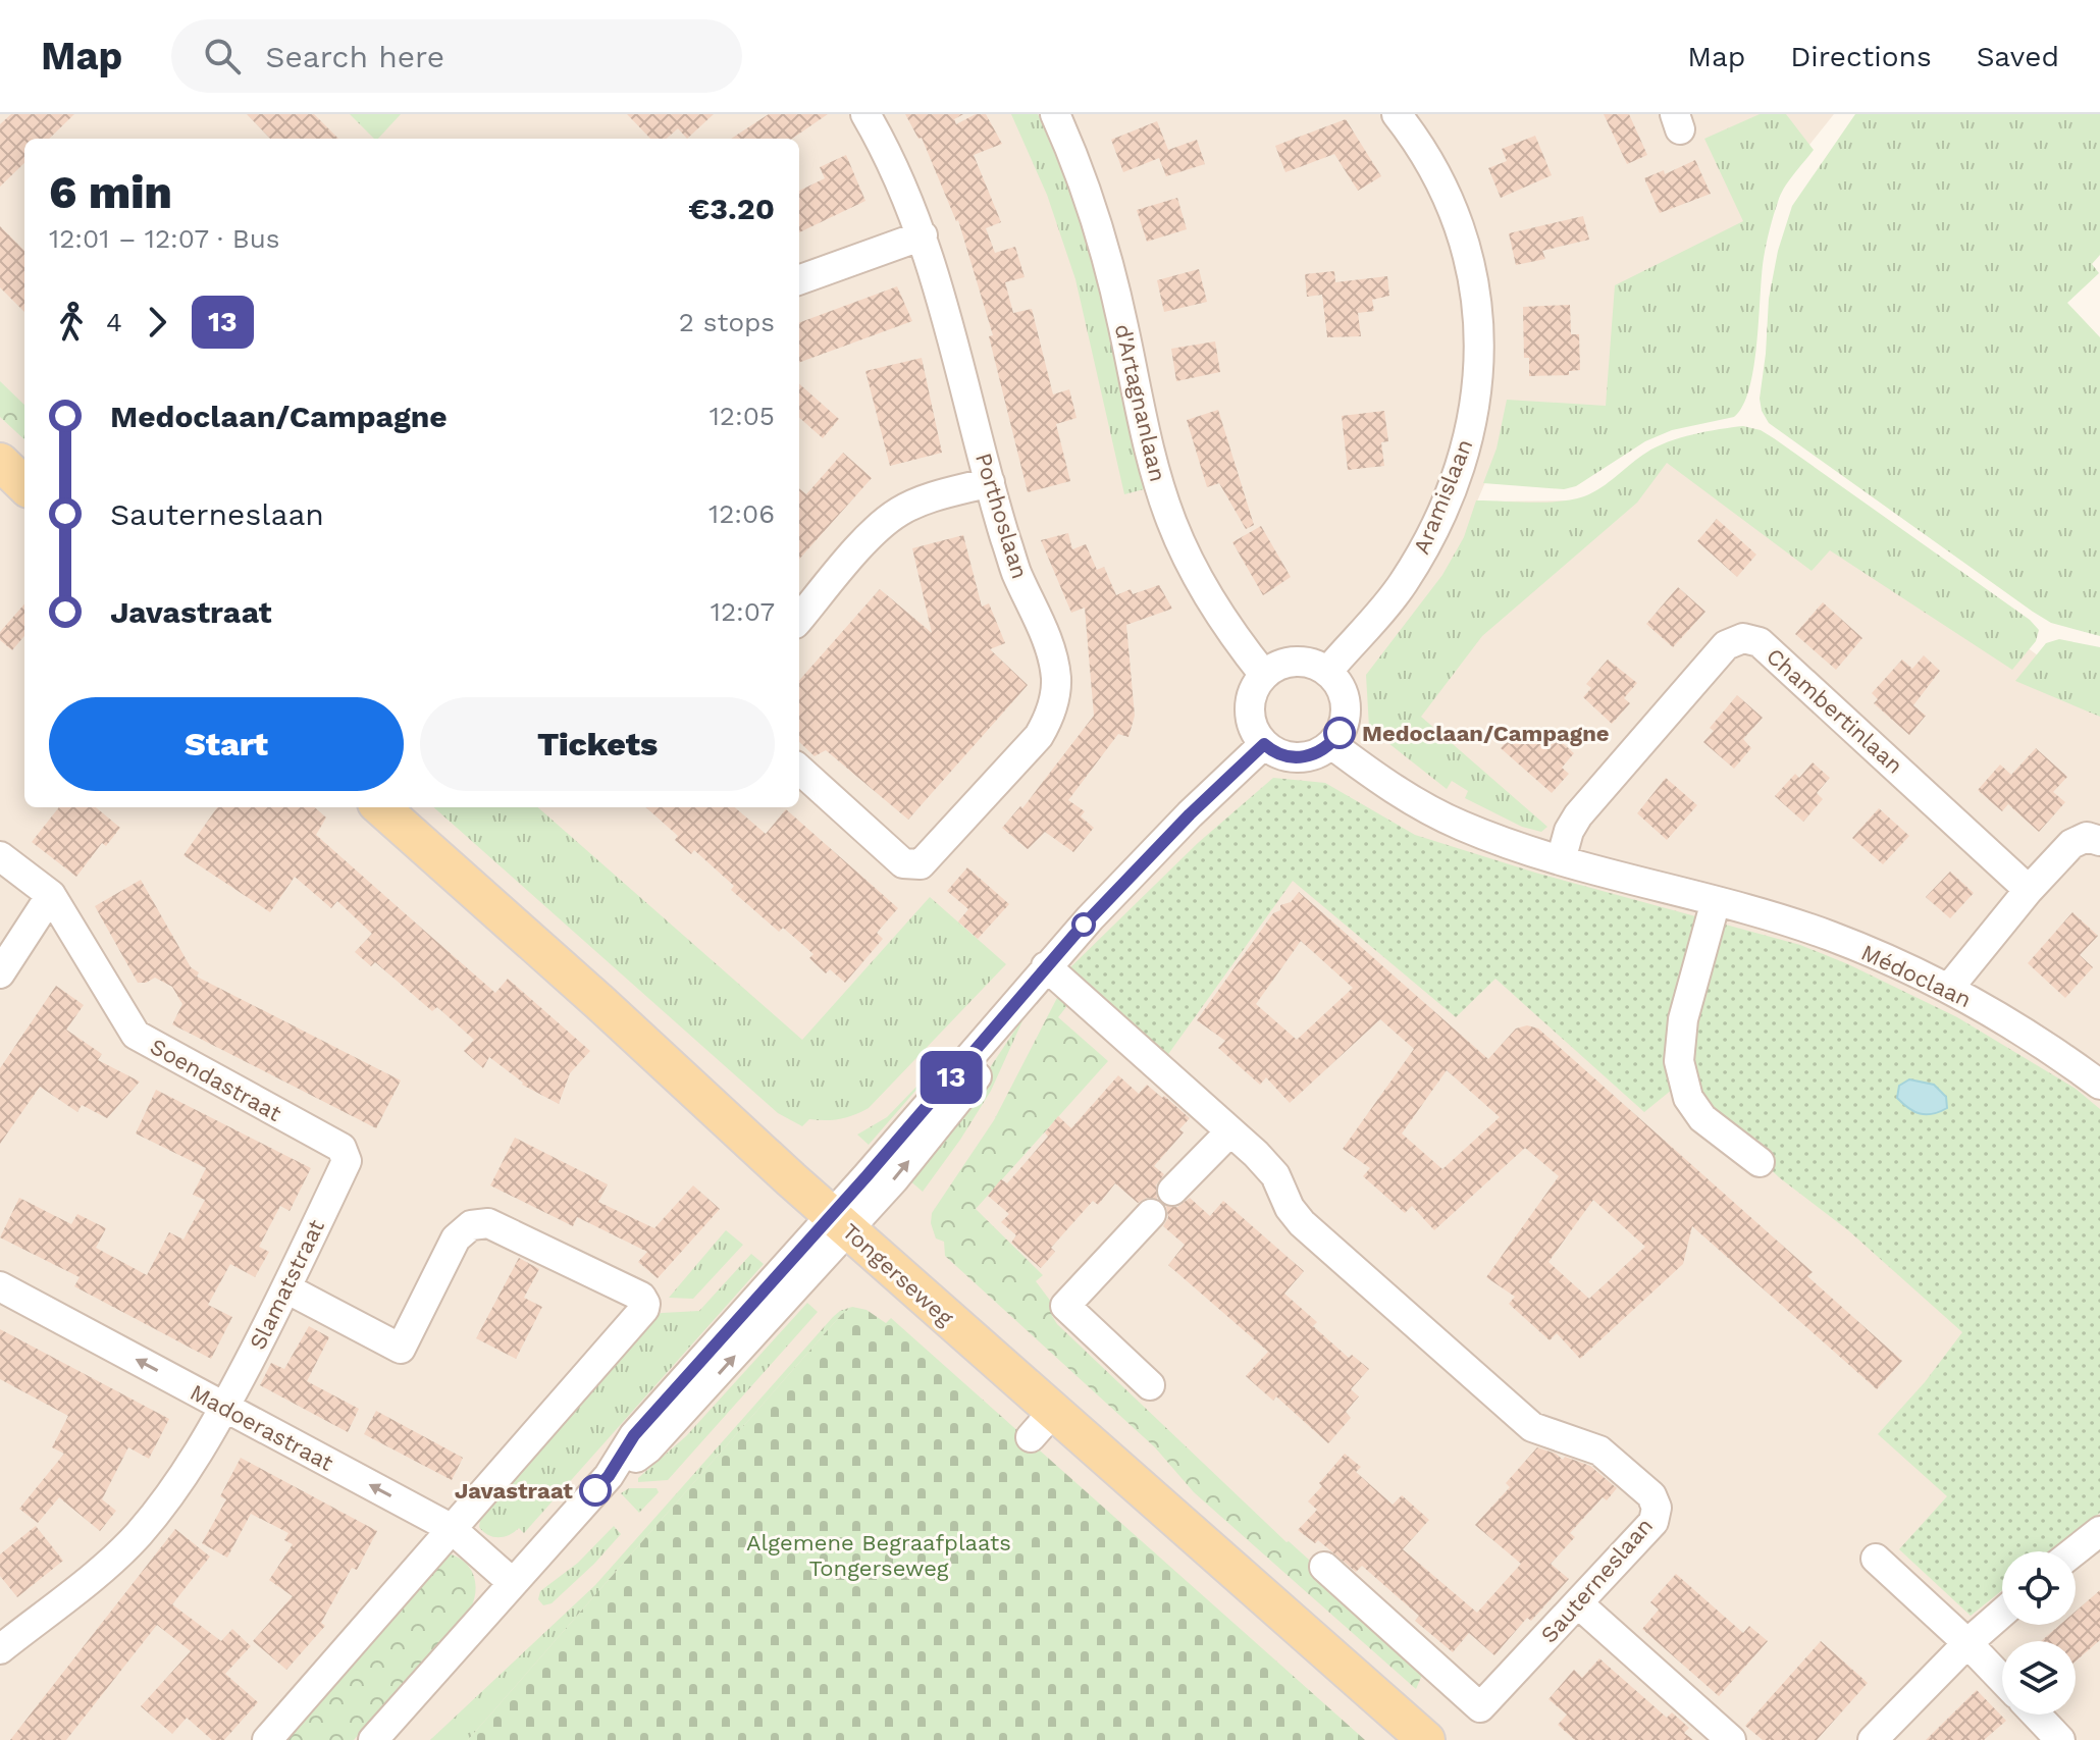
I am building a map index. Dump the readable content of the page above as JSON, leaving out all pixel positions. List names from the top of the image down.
{
  "streets": {
    "main road": ["Tongerseweg"],
    "street": [
      "d'Artagnanlaan",
      "Aramislaan",
      "Porthoslaan",
      "Chambertinlaan",
      "Médoclaan",
      "Soendastraat",
      "Slamatstraat",
      "Madoerastraat",
      "Sauterneslaan"
    ]
  },
  "crossings": [
    ["d'Artagnanlaan", "Aramislaan"],
    ["d'Artagnanlaan", "Médoclaan"],
    ["Aramislaan", "Médoclaan"],
    ["Chambertinlaan", "Médoclaan"],
    ["Soendastraat", "Slamatstraat"],
    ["Slamatstraat", "Madoerastraat"]
  ],
  "one_way": ["Madoerastraat"],
  "parks": ["Algemene Begraafplaats Tongerseweg"],
  "places": ["Medoclaan/Campagne", "Javastraat"],
  "lines": ["bus line 13"],
  "page": {
    "header": "Map",
    "search": "Search here",
    "nav": ["Map", "Directions", "Saved"],
    "on_map": "13",
    "heading": ["6 min", "12:01 – 12:07 · Bus", "€3.20"],
    "legs": ["4", "13", "2 stops"],
    "list": [
      {
        "name": "Medoclaan/Campagne",
        "value": "12:05"
      },
      {
        "name": "Sauterneslaan",
        "value": "12:06"
      },
      {
        "name": "Javastraat",
        "value": "12:07"
      }
    ],
    "buttons": ["Start", "Tickets"]
  }
}
